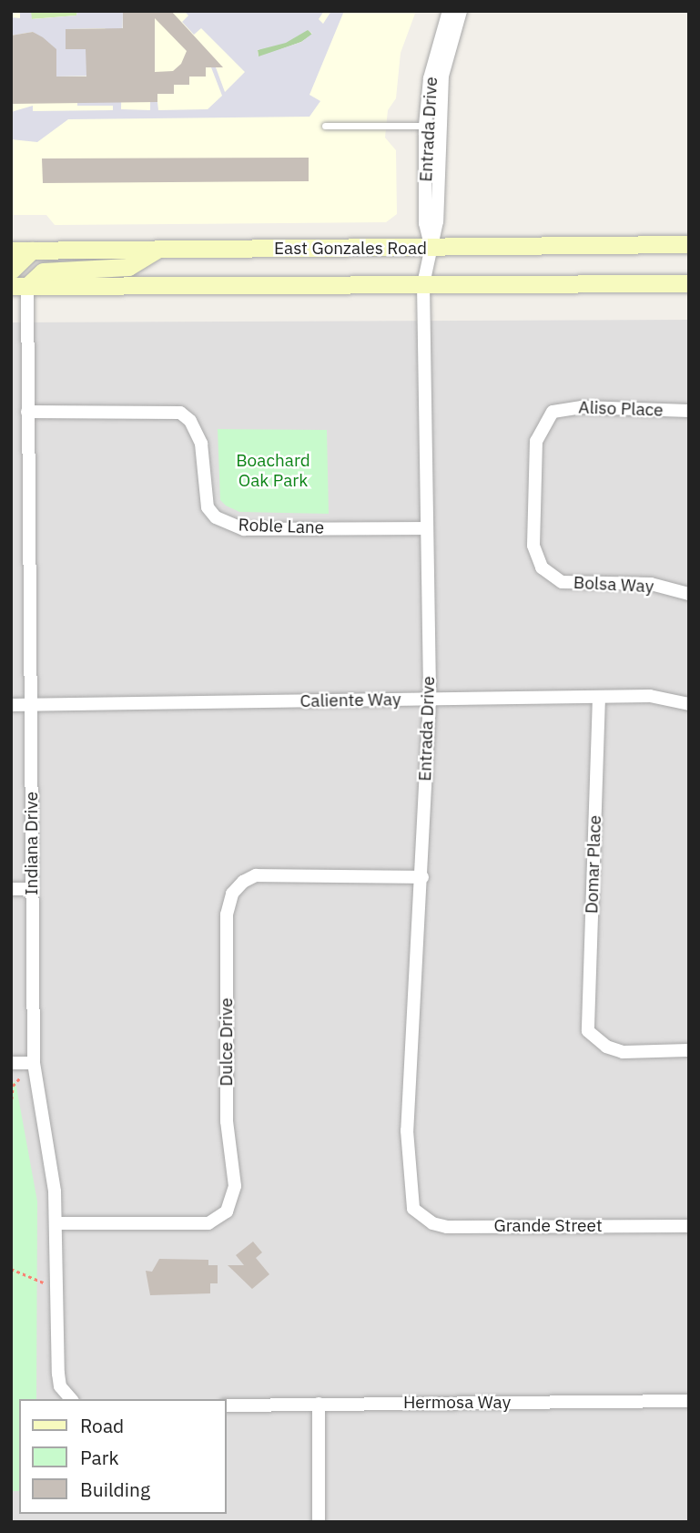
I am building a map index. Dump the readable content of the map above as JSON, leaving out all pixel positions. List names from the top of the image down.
{
  "streets": {
    "main road": ["East Gonzales Road"],
    "street": [
      "Entrada Drive",
      "Aliso Place",
      "Roble Lane",
      "Bolsa Way",
      "Caliente Way",
      "Indiana Drive",
      "Domar Place",
      "Dulce Drive",
      "Grande Street",
      "Hermosa Way"
    ]
  },
  "crossings": [
    ["Entrada Drive", "East Gonzales Road"],
    ["Entrada Drive", "Roble Lane"],
    ["Entrada Drive", "Caliente Way"],
    ["Entrada Drive", "Dulce Drive"],
    ["Entrada Drive", "Grande Street"],
    ["East Gonzales Road", "Indiana Drive"],
    ["Aliso Place", "Bolsa Way"],
    ["Roble Lane", "Indiana Drive"],
    ["Caliente Way", "Indiana Drive"],
    ["Caliente Way", "Domar Place"],
    ["Indiana Drive", "Dulce Drive"]
  ],
  "parks": ["Boachard Oak Park"],
  "legend": ["Road", "Park", "Building"]
}
